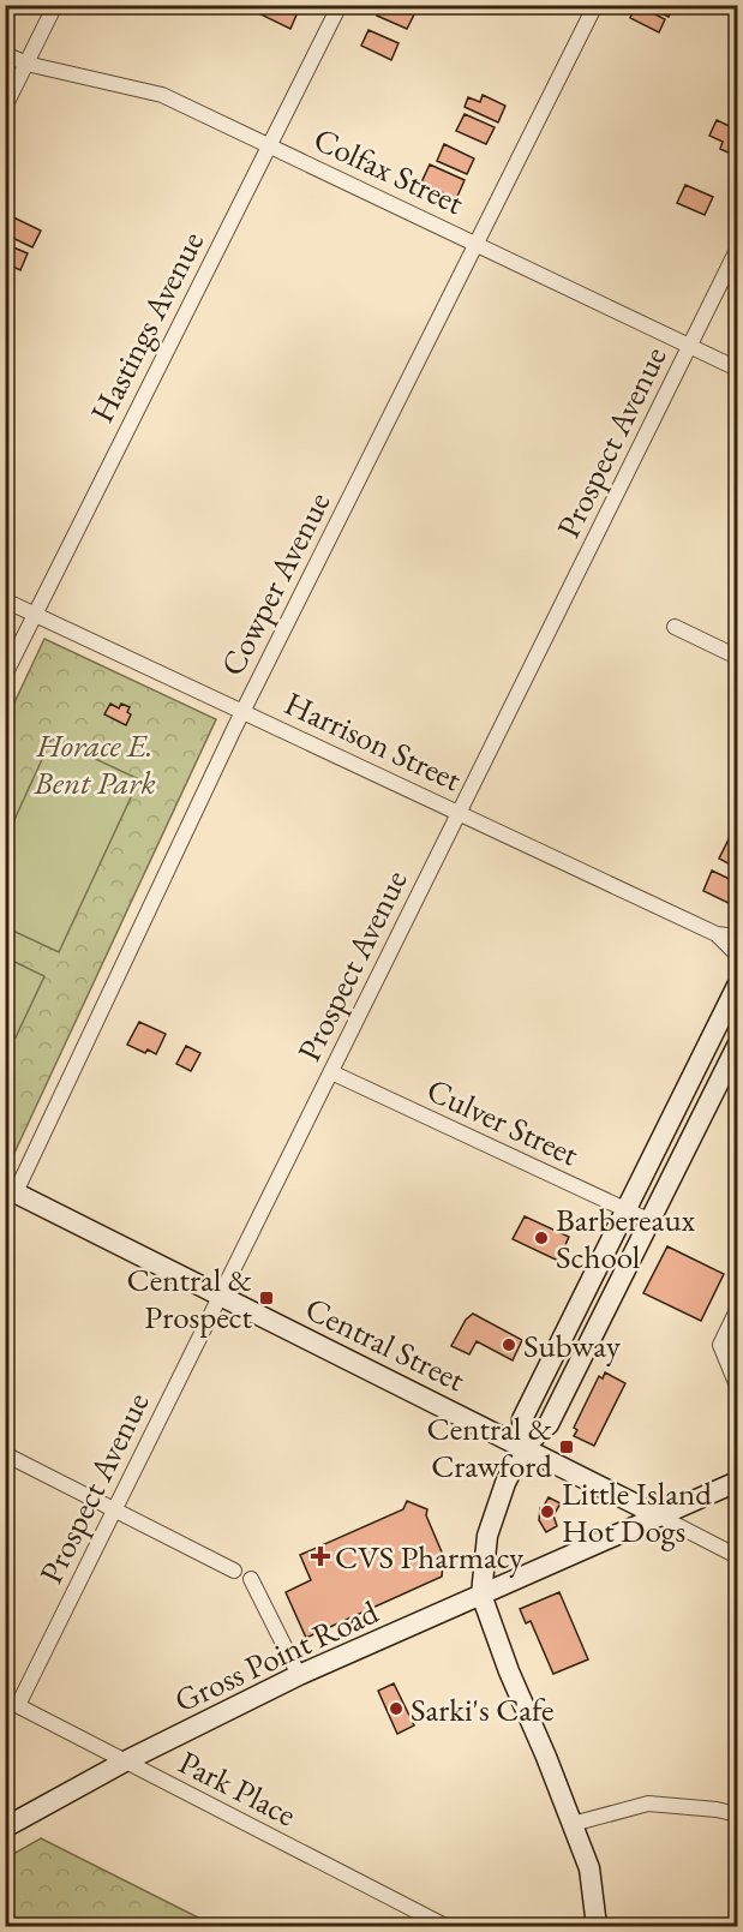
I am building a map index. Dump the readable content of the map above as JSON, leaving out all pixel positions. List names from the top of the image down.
{
  "streets": {
    "main road": ["Central Street", "Gross Point Road"],
    "street": [
      "Colfax Street",
      "Hastings Avenue",
      "Prospect Avenue",
      "Cowper Avenue",
      "Harrison Street",
      "Culver Street",
      "Park Place"
    ]
  },
  "crossings": [
    ["Colfax Street", "Hastings Avenue"],
    ["Colfax Street", "Prospect Avenue"],
    ["Colfax Street", "Cowper Avenue"],
    ["Hastings Avenue", "Harrison Street"],
    ["Prospect Avenue", "Harrison Street"],
    ["Prospect Avenue", "Culver Street"],
    ["Prospect Avenue", "Central Street"],
    ["Prospect Avenue", "Park Place"],
    ["Cowper Avenue", "Harrison Street"],
    ["Cowper Avenue", "Central Street"],
    ["Central Street", "Gross Point Road"],
    ["Gross Point Road", "Park Place"]
  ],
  "parks": ["Horace E. Bent Park"],
  "places": {
    "other": [
      "Barbereaux School",
      "Subway",
      "Little Island Hot Dogs",
      "Sarki's Cafe"
    ],
    "transit": ["Central & Prospect", "Central & Crawford"],
    "health": ["CVS Pharmacy"]
  }
}
